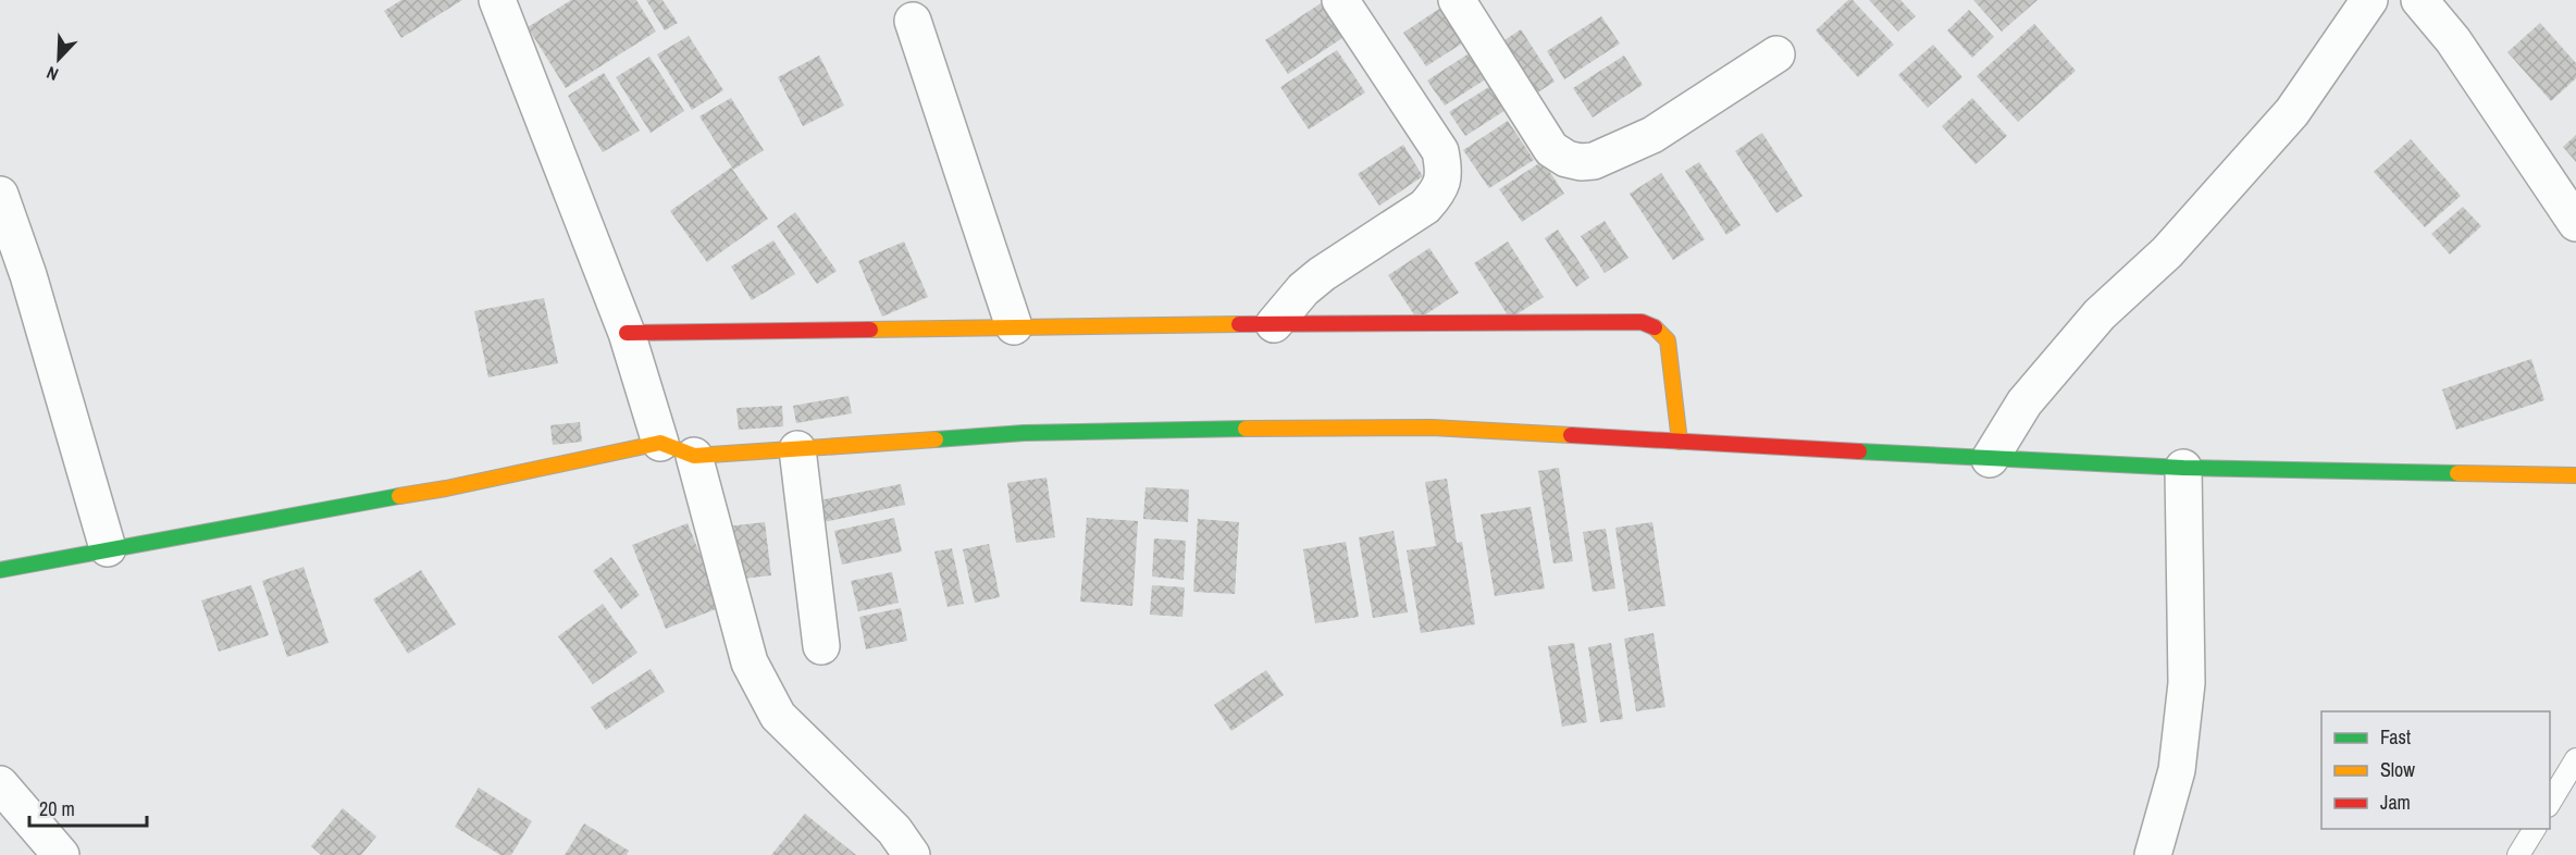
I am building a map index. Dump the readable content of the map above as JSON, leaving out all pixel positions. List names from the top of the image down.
{
  "legend": ["Fast", "Slow", "Jam"],
  "scale_bar": "20 m",
  "north": "bottom left"
}
